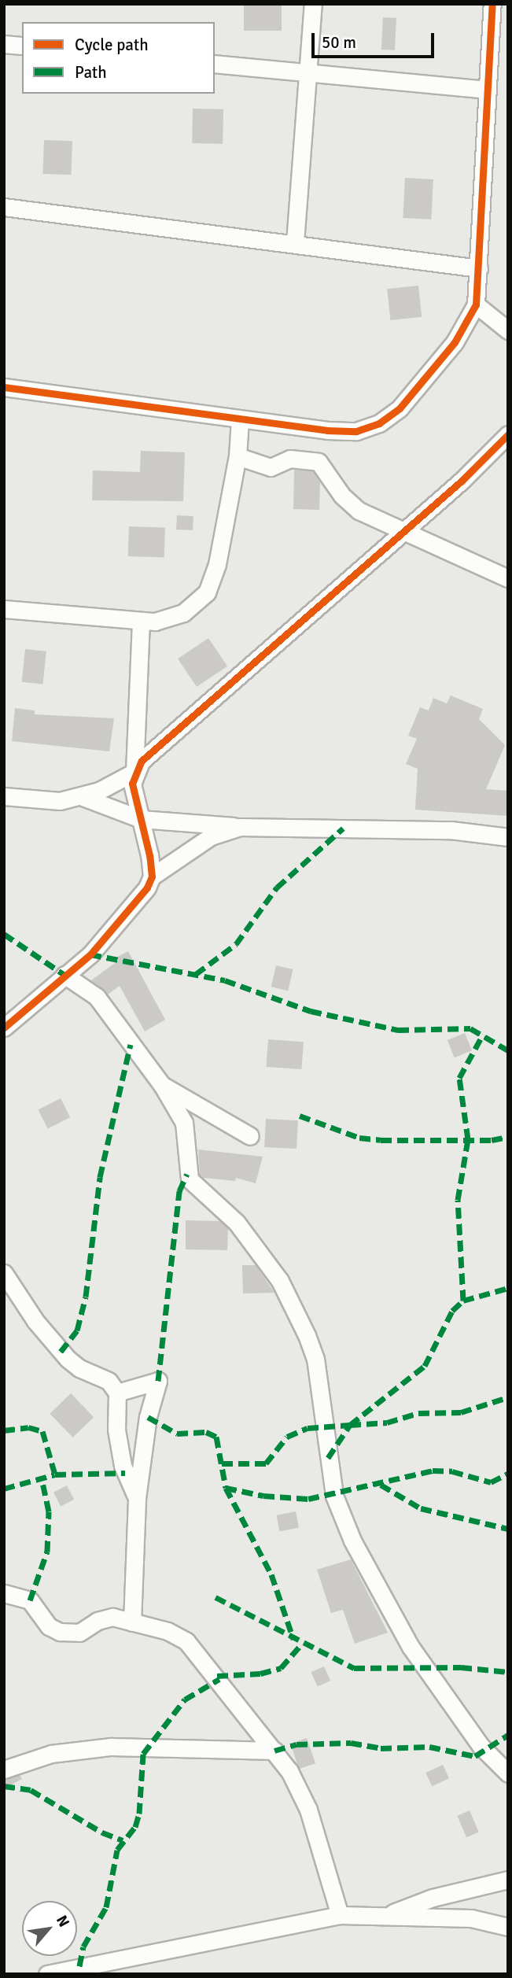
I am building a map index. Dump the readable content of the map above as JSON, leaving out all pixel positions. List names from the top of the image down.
{
  "legend": ["Cycle path", "Path"],
  "scale_bar": "50 m",
  "north": "top right"
}
